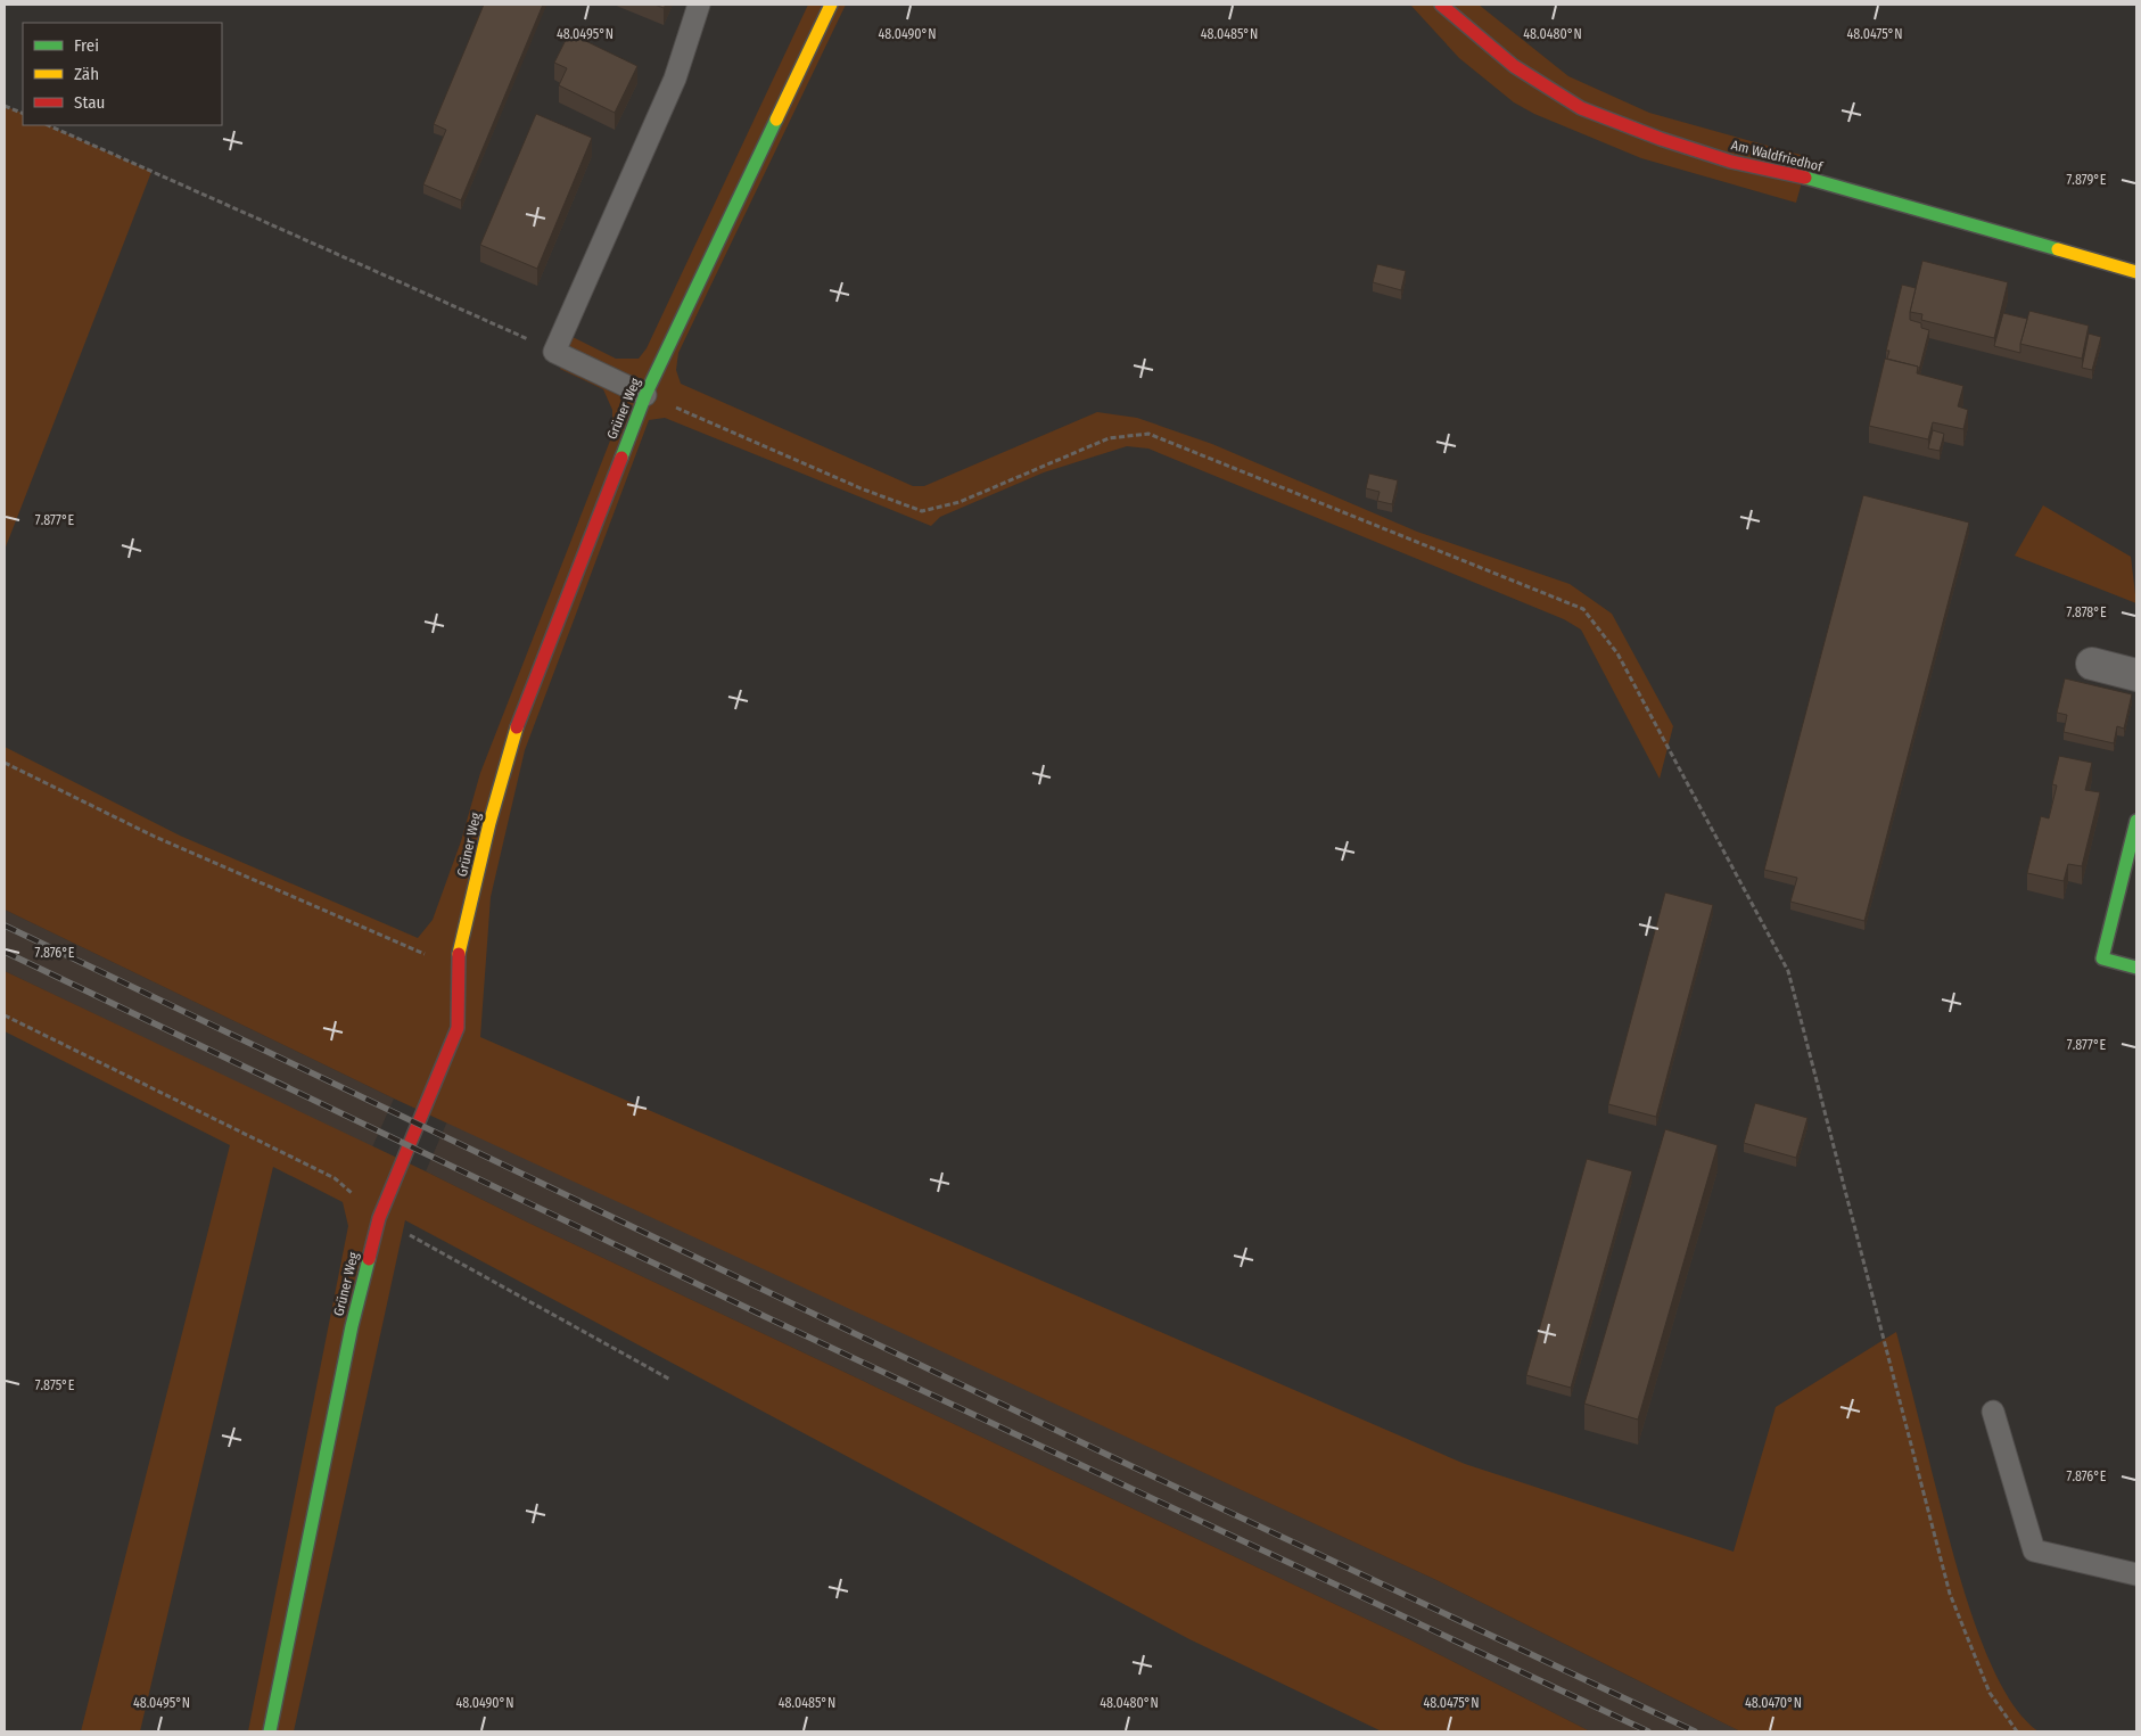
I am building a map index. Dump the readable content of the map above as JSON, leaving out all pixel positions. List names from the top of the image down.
{
  "streets": {
    "street": ["Am Waldfriedhof", "Grüner Weg"]
  },
  "legend": ["Frei", "Zäh", "Stau"],
  "coordinates": [
    "48.0495°N",
    "48.0490°N",
    "48.0485°N",
    "48.0480°N",
    "48.0475°N",
    "7.879°E",
    "7.877°E",
    "7.878°E",
    "7.876°E",
    "7.875°E",
    "48.0470°N"
  ]
}
